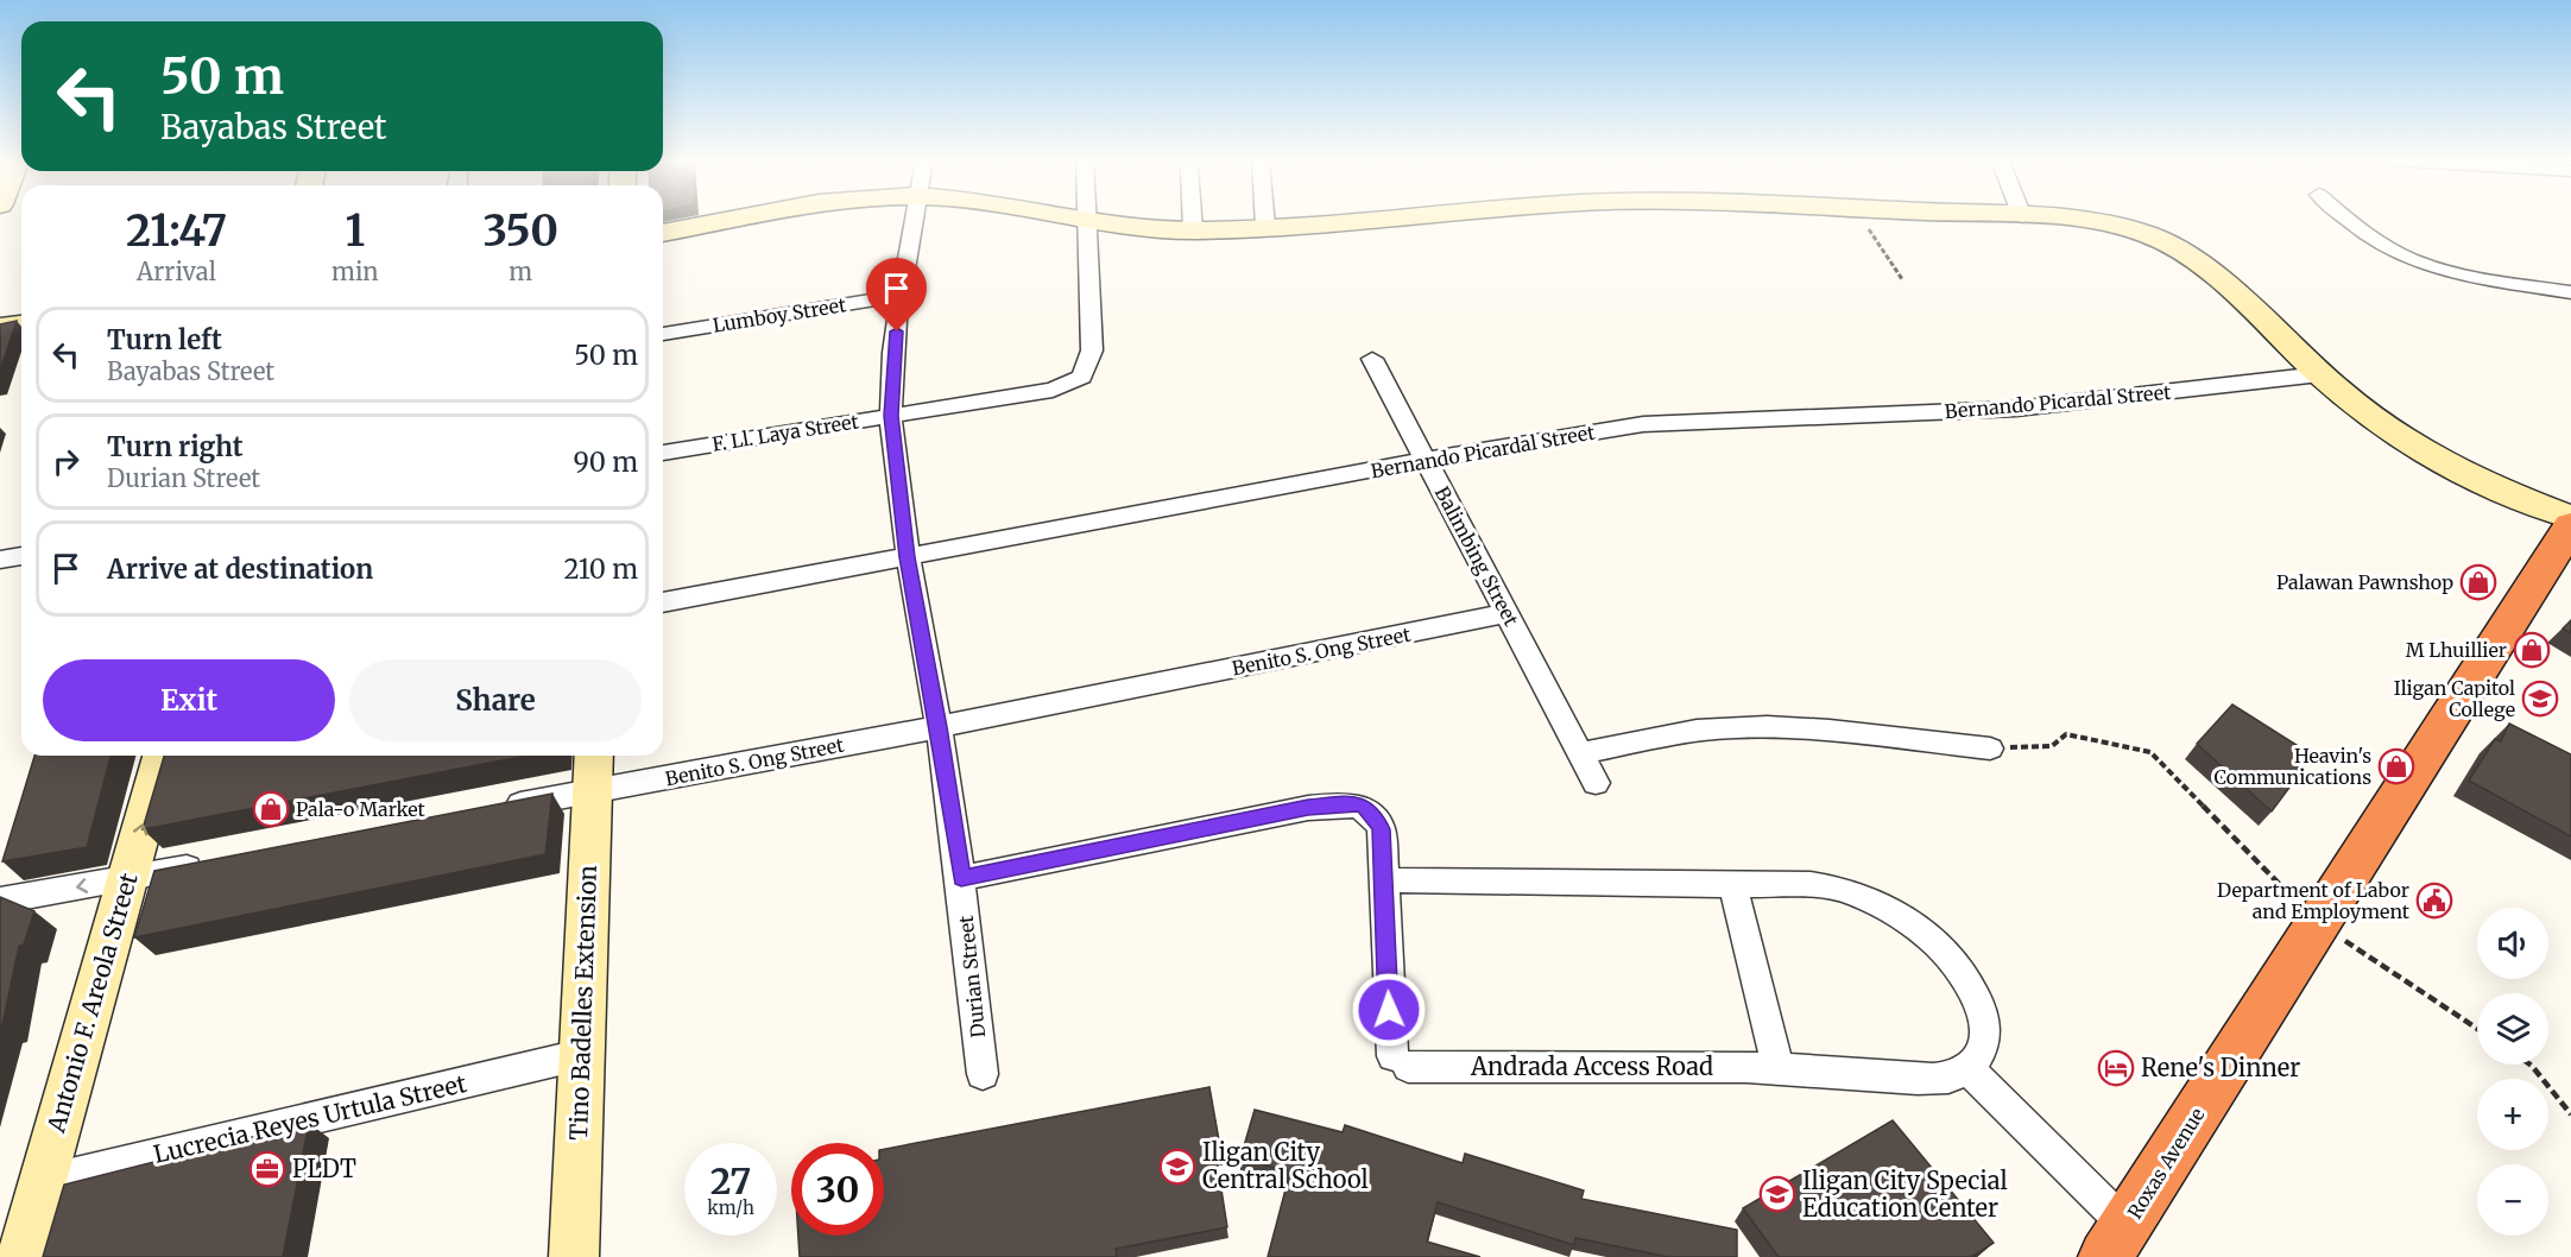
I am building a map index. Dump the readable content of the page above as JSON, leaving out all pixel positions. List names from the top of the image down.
{
  "streets": {
    "highway": ["Roxas Avenue"],
    "street": [
      "Lumboy Street",
      "Bernando Picardal Street",
      "F. Ll. Laya Street",
      "Balimbing Street",
      "Benito S. Ong Street",
      "Durian Street",
      "Antonio F. Areola Street",
      "Tino Badelles Extension",
      "Andrada Access Road",
      "Lucrecia Reyes Urtula Street"
    ]
  },
  "crossings": [
    ["Lumboy Street", "Durian Street"],
    ["Bernando Picardal Street", "Balimbing Street"],
    ["Bernando Picardal Street", "Durian Street"],
    ["F. Ll. Laya Street", "Durian Street"],
    ["Balimbing Street", "Benito S. Ong Street"],
    ["Benito S. Ong Street", "Durian Street"],
    ["Benito S. Ong Street", "Tino Badelles Extension"],
    ["Durian Street", "Andrada Access Road"],
    ["Antonio F. Areola Street", "Lucrecia Reyes Urtula Street"],
    ["Tino Badelles Extension", "Lucrecia Reyes Urtula Street"]
  ],
  "places": {
    "shop": [
      "Palawan Pawnshop",
      "M Lhuillier",
      "Heavin's Communications",
      "Pala-o Market"
    ],
    "school or university": ["Iligan Capitol College", "Iligan City Central School", "Iligan City Special Education Center"],
    "public building": ["Department of Labor and Employment"],
    "hotel": ["Rene's Dinner"],
    "office": ["PLDT"]
  },
  "page": {
    "turn": ["50 m", "Bayabas Street"],
    "eta": [
      "21:47",
      "Arrival",
      "1",
      "min",
      "350",
      "m"
    ],
    "list": [
      {
        "name": "Turn left",
        "note": "Bayabas Street",
        "value": "50 m"
      },
      {
        "name": "Turn right",
        "note": "Durian Street",
        "value": "90 m"
      },
      {
        "name": "Arrive at destination",
        "value": "210 m"
      }
    ],
    "buttons": ["Exit", "Share"],
    "map_buttons": ["+", "−"],
    "speed": "27 km/h",
    "limit": "30"
  }
}
